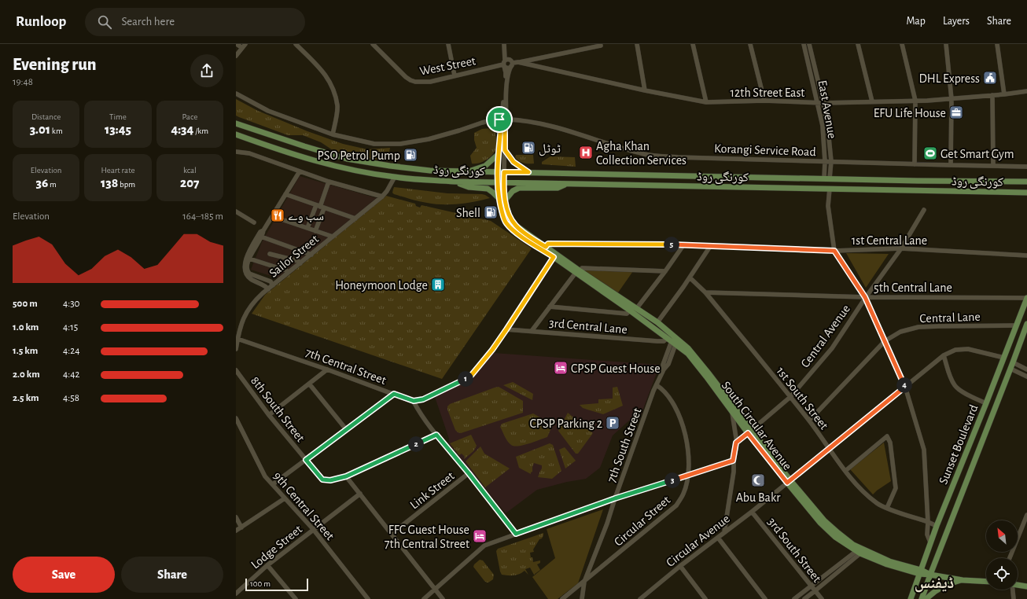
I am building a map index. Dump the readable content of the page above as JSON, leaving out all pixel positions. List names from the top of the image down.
{
  "streets": {
    "main road": ["کورنگی روڈ", "South Circular Avenue", "Sunset Boulevard"],
    "street": [
      "West Street",
      "12th Street East",
      "East Avenue",
      "Korangi Service Road",
      "1st Central Lane",
      "Sailor Street",
      "5th Central Lane",
      "Central Lane",
      "3rd Central Lane",
      "Central Avenue",
      "7th Central Street",
      "1st South Street",
      "8th South Street",
      "7th South Street",
      "Link Street",
      "9th Central Street",
      "Circular Street",
      "Circular Avenue",
      "Lodge Street",
      "3rd South Street"
    ]
  },
  "crossings": [
    ["West Street", "12th Street East"],
    ["12th Street East", "East Avenue"],
    ["East Avenue", "Korangi Service Road"],
    ["East Avenue", "کورنگی روڈ"],
    ["کورنگی روڈ", "Sailor Street"],
    ["کورنگی روڈ", "South Circular Avenue"],
    ["1st Central Lane", "Central Avenue"],
    ["1st Central Lane", "South Circular Avenue"],
    ["Sailor Street", "7th Central Street"],
    ["5th Central Lane", "Central Avenue"],
    ["5th Central Lane", "1st South Street"],
    ["5th Central Lane", "Sunset Boulevard"],
    ["Central Lane", "1st South Street"],
    ["Central Lane", "Sunset Boulevard"],
    ["3rd Central Lane", "South Circular Avenue"],
    ["3rd Central Lane", "7th South Street"],
    ["Central Avenue", "1st South Street"],
    ["Central Avenue", "South Circular Avenue"],
    ["1st South Street", "Sunset Boulevard"],
    ["1st South Street", "Circular Avenue"],
    ["South Circular Avenue", "Sunset Boulevard"],
    ["South Circular Avenue", "7th South Street"],
    ["South Circular Avenue", "Circular Avenue"],
    ["Sunset Boulevard", "Circular Avenue"],
    ["7th South Street", "Circular Street"],
    ["9th Central Street", "Lodge Street"],
    ["Circular Avenue", "3rd South Street"]
  ],
  "districts": ["ڈیفنس"],
  "places": {
    "public building": ["DHL Express"],
    "office": ["EFU Life House"],
    "fuel station": ["ٹوٹل", "PSO Petrol Pump", "Shell"],
    "hospital": ["Agha Khan Collection Services"],
    "sports": ["Get Smart Gym"],
    "restaurant": ["سب وے"],
    "building": ["Honeymoon Lodge"],
    "hotel": ["CPSP Guest House", "FFC Guest House 7th Central Street"],
    "parking": ["CPSP Parking 2"],
    "mosque": ["Abu Bakr"]
  },
  "scale_bar": "100 m",
  "north": "top left",
  "page": {
    "header": "Runloop",
    "search": "Search here",
    "nav": ["Map", "Layers", "Share"],
    "heading": ["Evening run", "19:48"],
    "stats": [
      ["Distance", "3.01 km"],
      ["Time", "13:45"],
      ["Pace", "4:34 /km"],
      ["Elevation", "36 m"],
      ["Heart rate", "138 bpm"],
      ["kcal", "207"]
    ],
    "chart": ["Elevation", "164–185 m"],
    "pins": [
      "5",
      "1",
      "4",
      "2",
      "3"
    ],
    "list": [
      {
        "name": "500 m",
        "note": "4:30"
      },
      {
        "name": "1.0 km",
        "note": "4:15"
      },
      {
        "name": "1.5 km",
        "note": "4:24"
      },
      {
        "name": "2.0 km",
        "note": "4:42"
      },
      {
        "name": "2.5 km",
        "note": "4:58"
      }
    ],
    "buttons": ["Save", "Share"],
    "scale": "100 m"
  }
}
